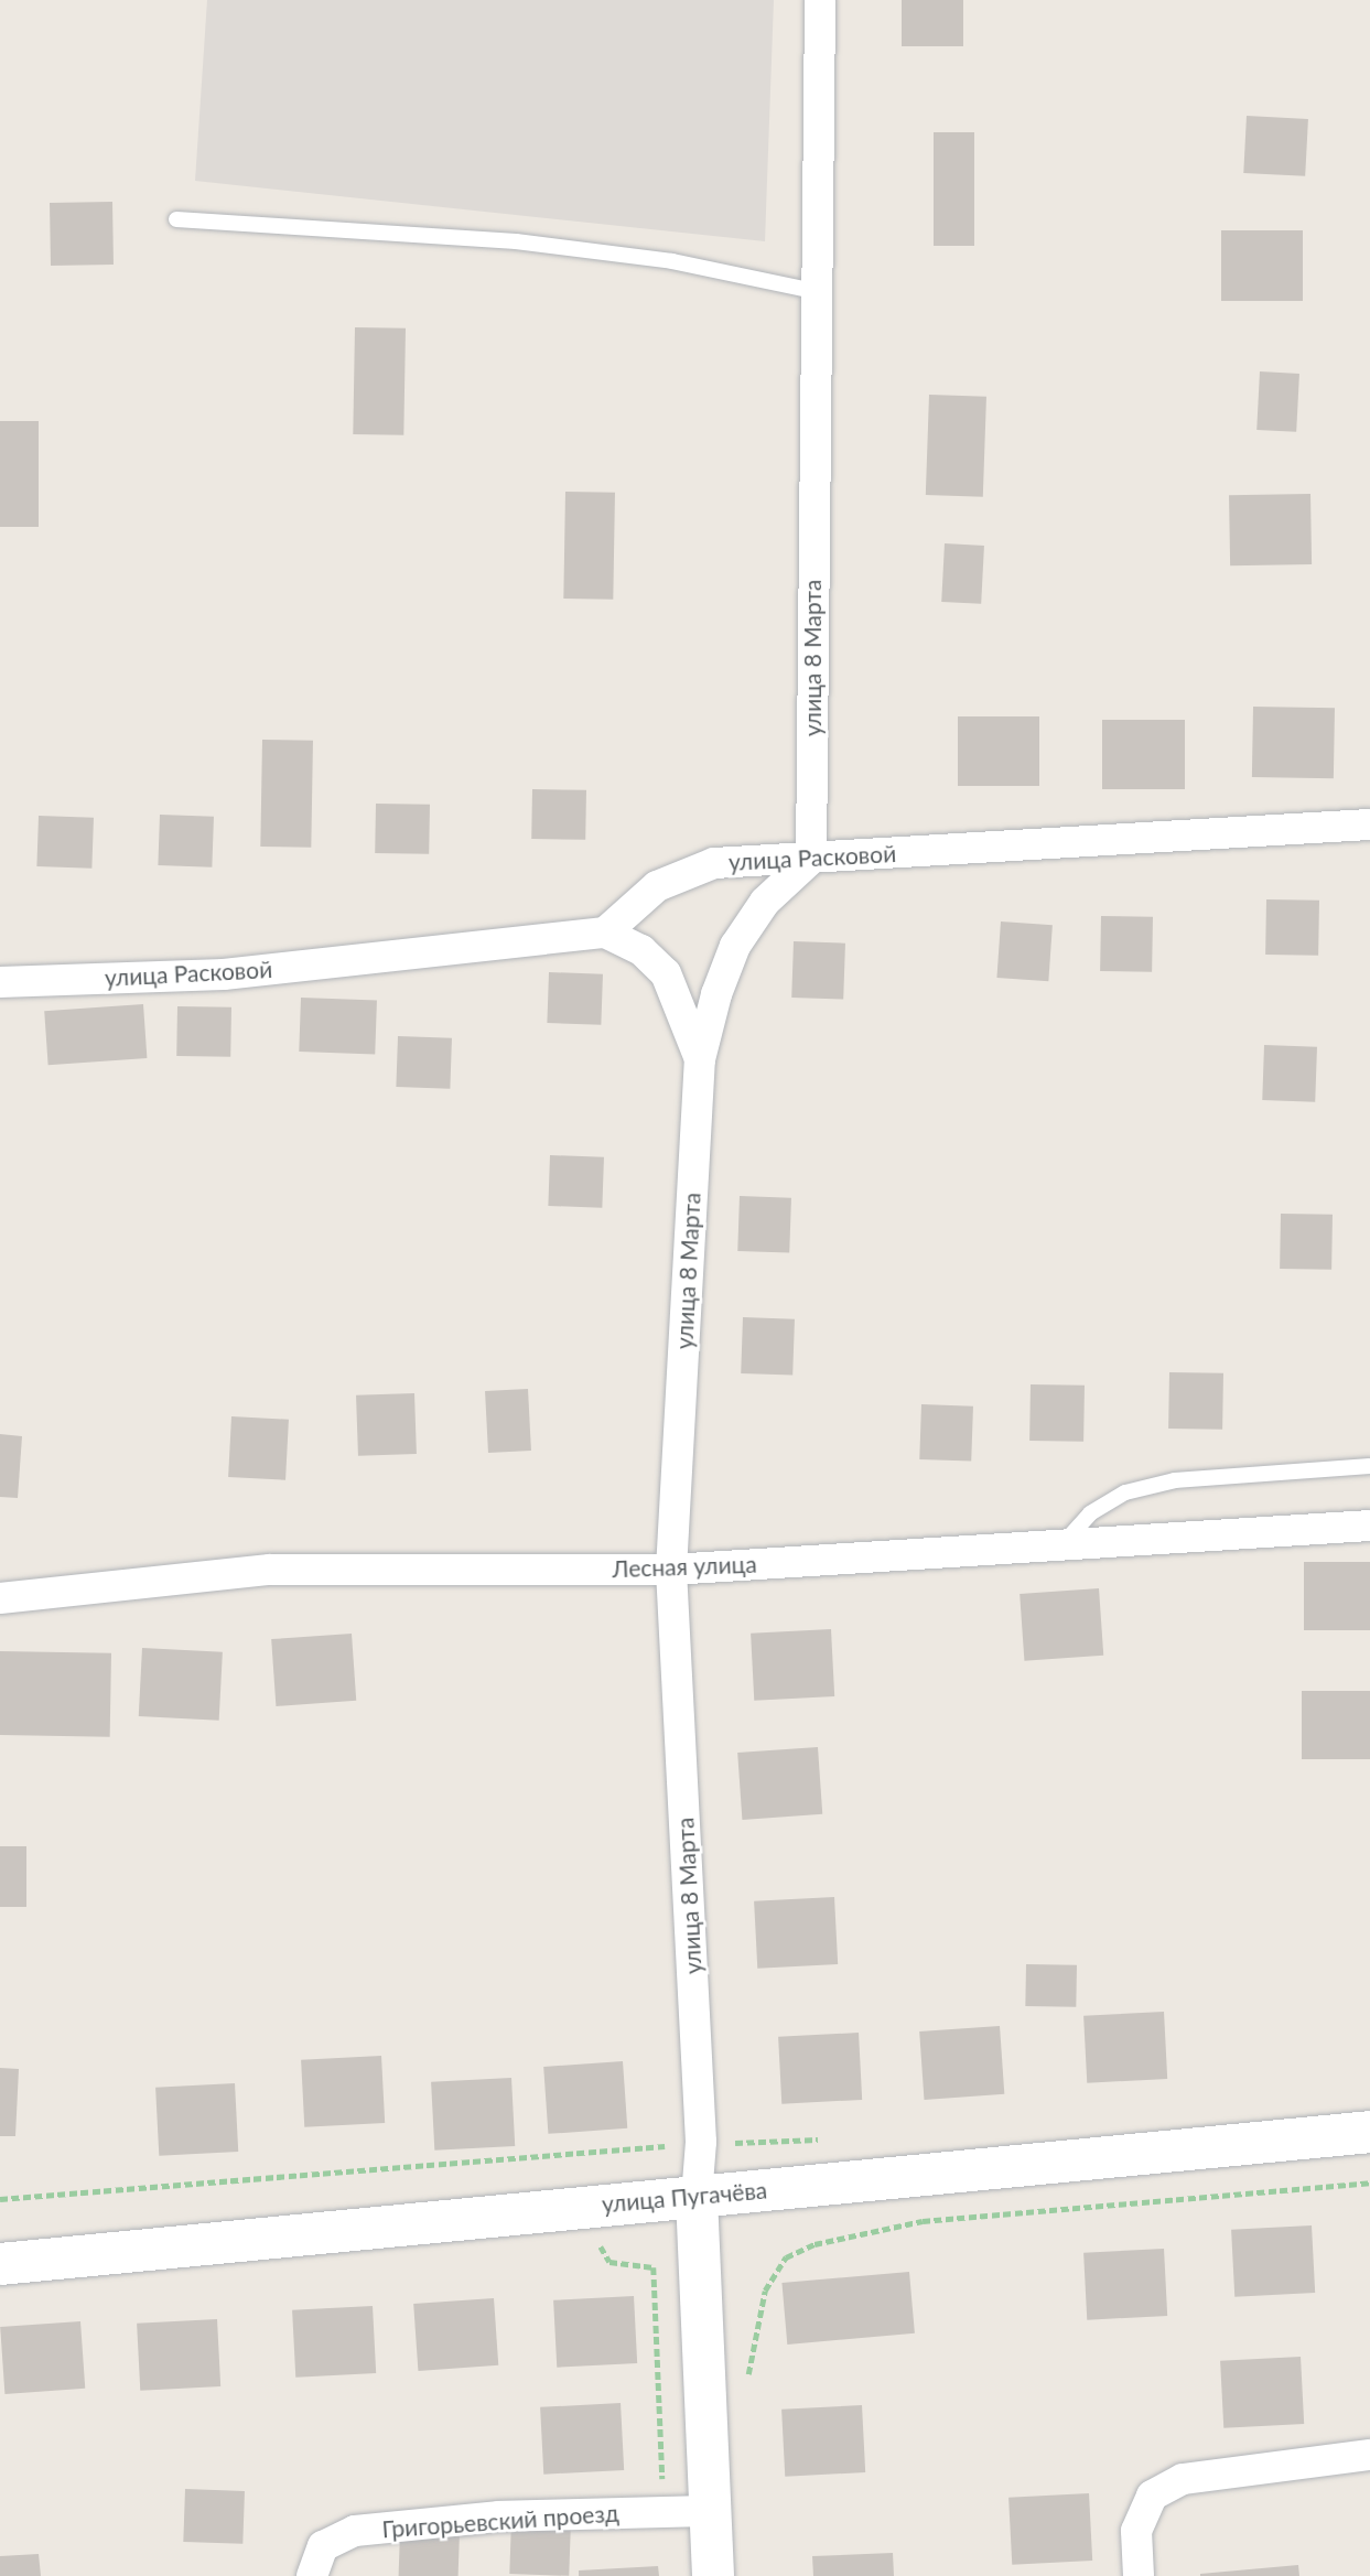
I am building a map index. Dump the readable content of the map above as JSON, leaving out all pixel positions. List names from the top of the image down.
{
  "streets": {
    "main road": ["улица 8 Марта", "улица Пугачёва"],
    "street": ["улица Расковой", "Лесная улица", "Григорьевский проезд"]
  },
  "crossings": [
    ["улица 8 Марта", "улица Расковой"],
    ["улица 8 Марта", "Лесная улица"],
    ["улица 8 Марта", "улица Пугачёва"],
    ["улица 8 Марта", "Григорьевский проезд"]
  ]
}
